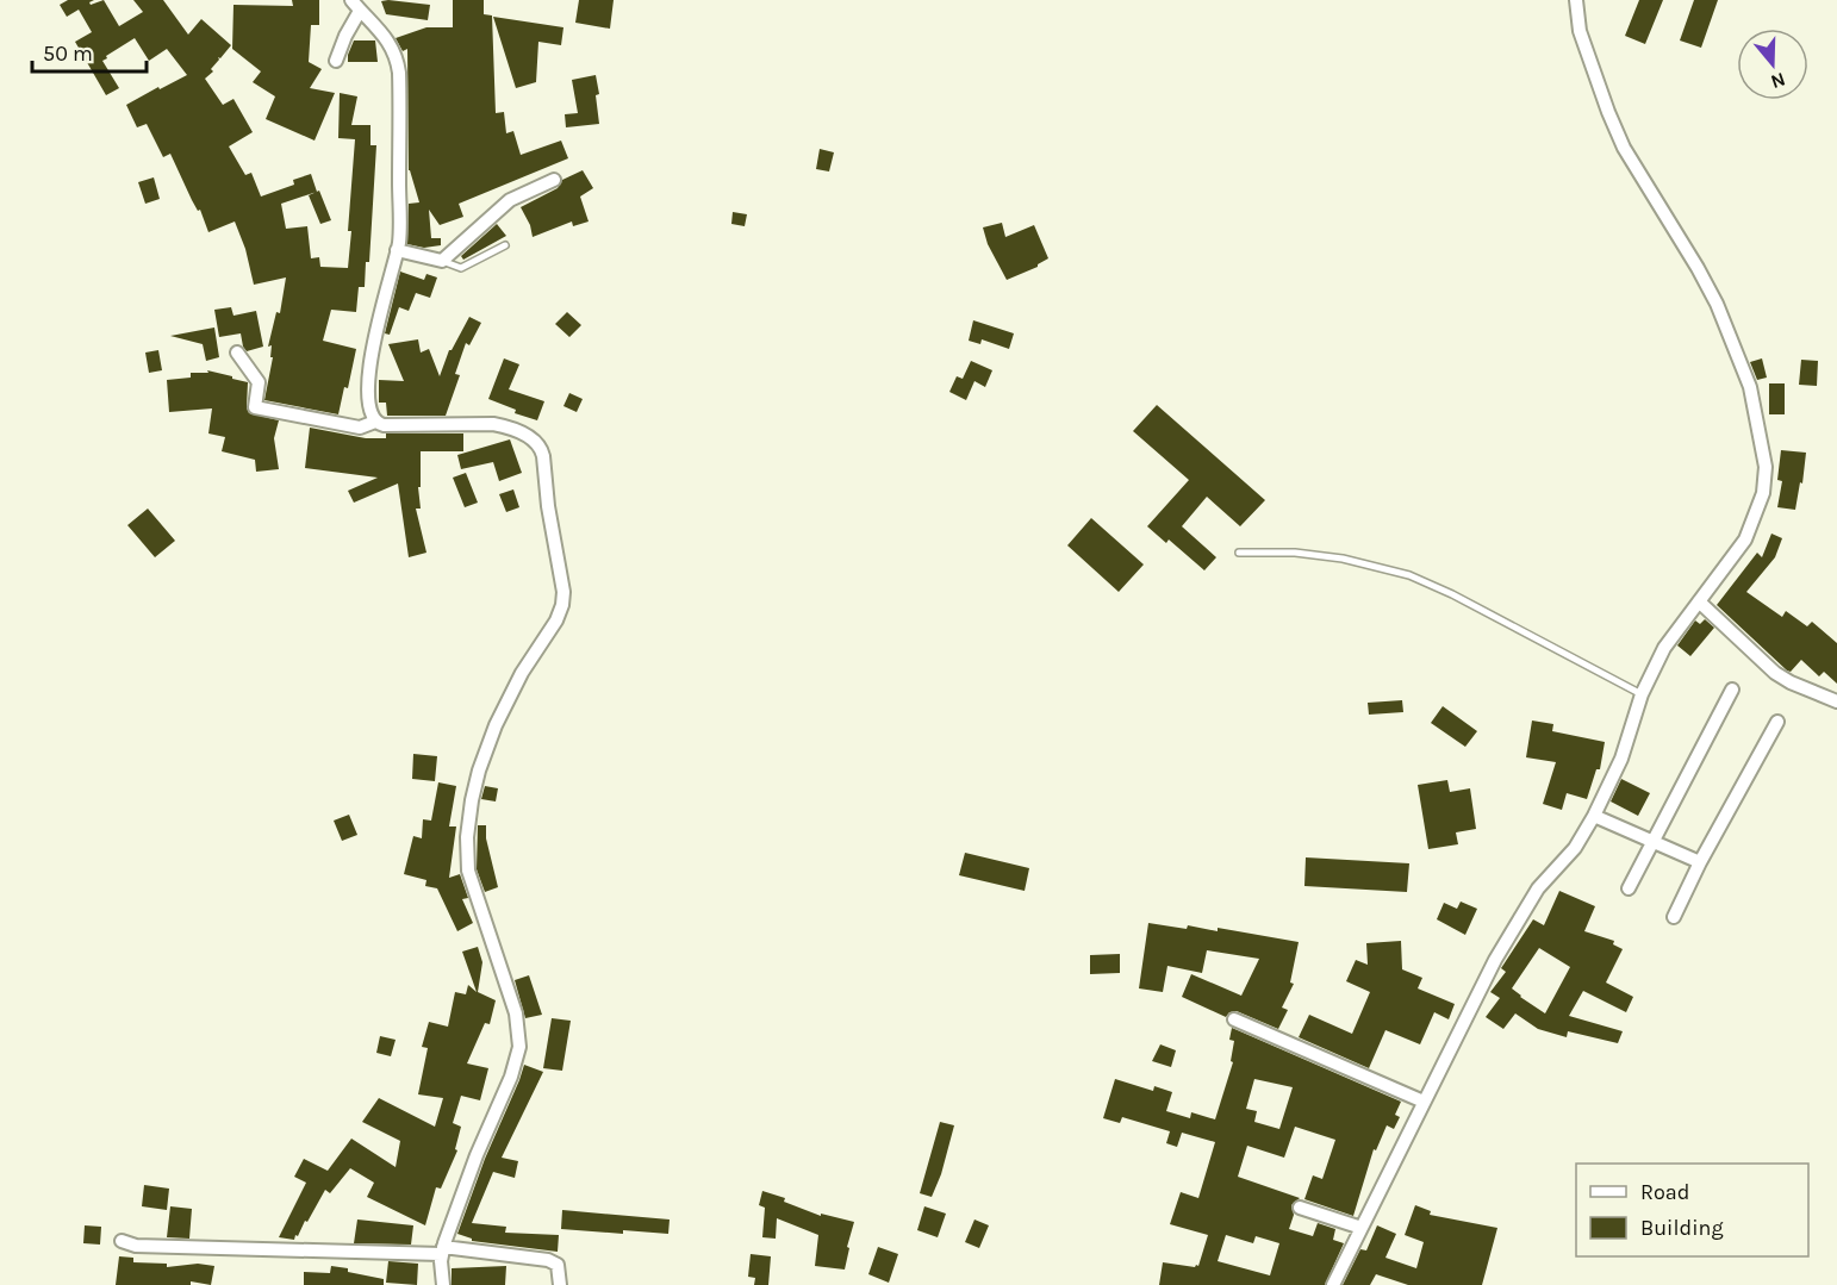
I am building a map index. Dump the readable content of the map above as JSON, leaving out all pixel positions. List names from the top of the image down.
{
  "legend": ["Road", "Building"],
  "scale_bar": "50 m",
  "north": "bottom"
}
